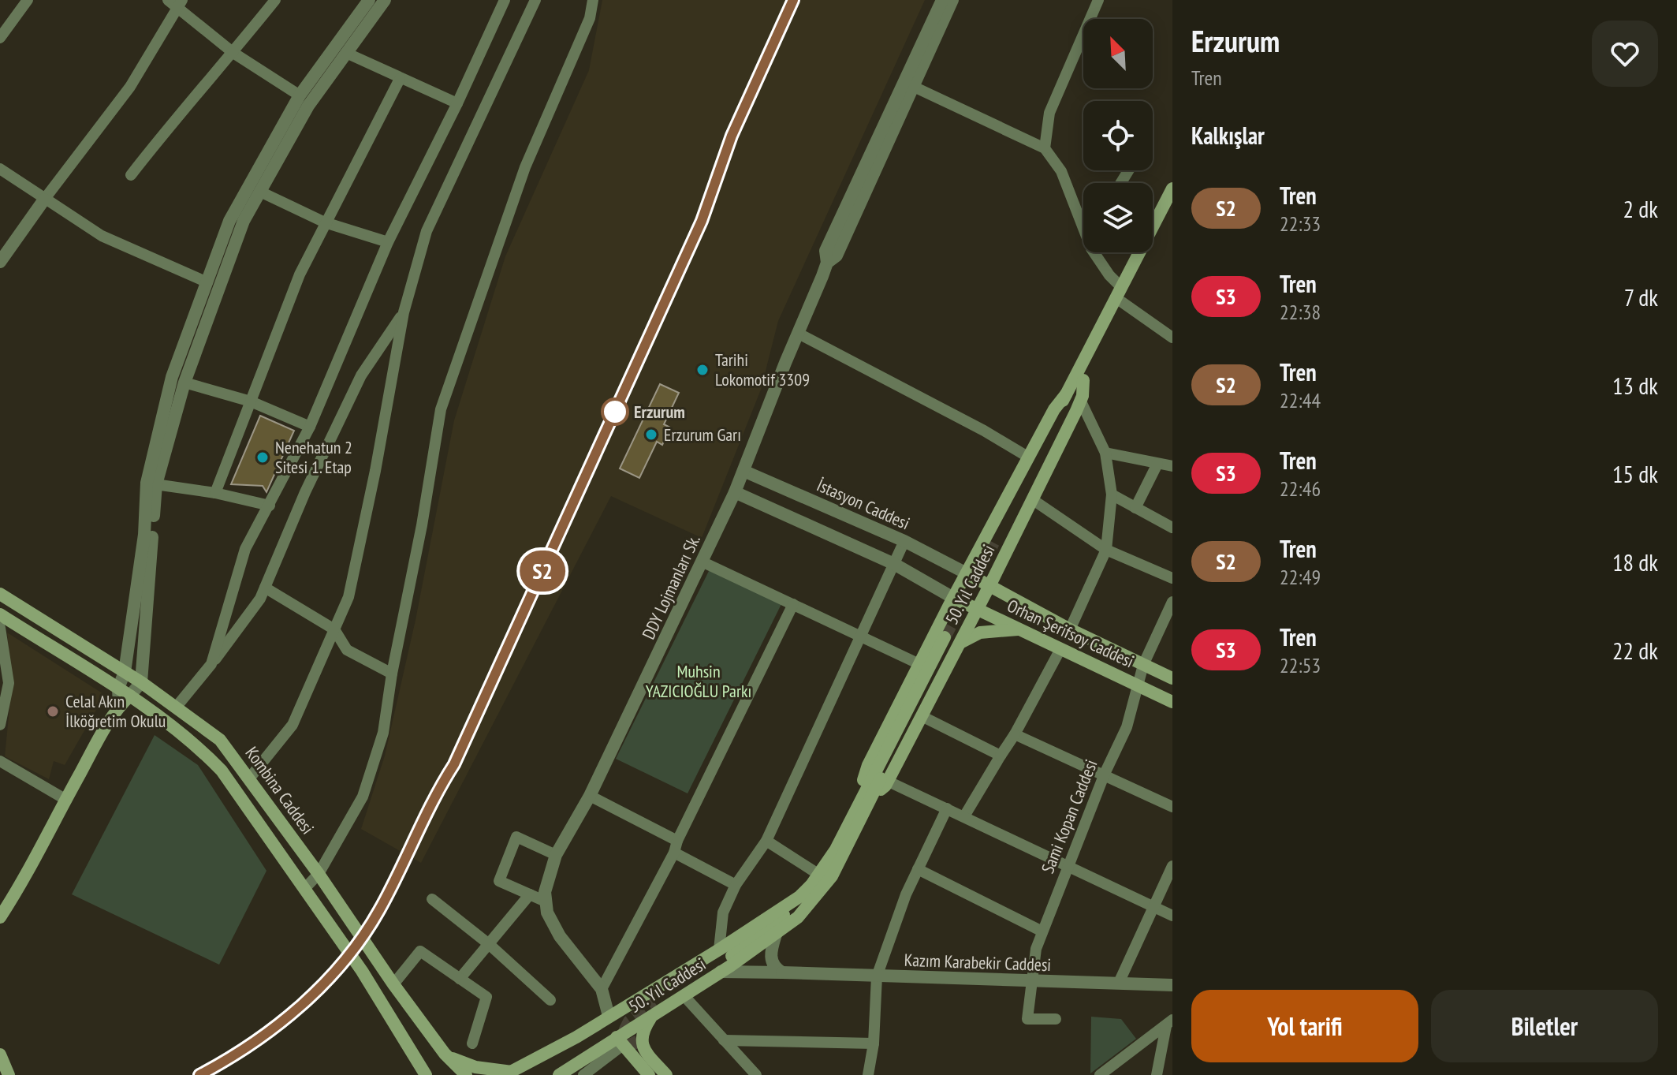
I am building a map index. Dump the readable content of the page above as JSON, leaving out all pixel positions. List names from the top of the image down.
{
  "streets": {
    "main road": ["50. Yıl Caddesi", "Orhan Şerifsoy Caddesi", "Kombina Caddesi"],
    "street": [
      "İstasyon Caddesi",
      "DDY Lojmanları Sk.",
      "Sami Kopan Caddesi",
      "Kazım Karabekir Caddesi"
    ]
  },
  "crossings": [
    ["İstasyon Caddesi", "50. Yıl Caddesi"],
    ["İstasyon Caddesi", "DDY Lojmanları Sk."],
    ["İstasyon Caddesi", "Orhan Şerifsoy Caddesi"],
    ["50. Yıl Caddesi", "Orhan Şerifsoy Caddesi"],
    ["50. Yıl Caddesi", "Kazım Karabekir Caddesi"],
    ["Orhan Şerifsoy Caddesi", "Sami Kopan Caddesi"],
    ["Sami Kopan Caddesi", "Kazım Karabekir Caddesi"]
  ],
  "parks": ["Muhsin YAZICIOĞLU Parkı"],
  "places": [
    "Tarihi Lokomotif 3309",
    "Erzurum",
    "Erzurum Garı",
    "Nenehatun 2 Sitesi 1. Etap",
    "Celal Akın İlköğretim Okulu"
  ],
  "north": "top left",
  "page": {
    "on_map": "S2",
    "heading": [
      ["Erzurum", "Tren"],
      "Kalkışlar"
    ],
    "list": [
      {
        "mark": "S2",
        "name": "Tren",
        "note": "22:33",
        "value": "2 dk"
      },
      {
        "mark": "S3",
        "name": "Tren",
        "note": "22:38",
        "value": "7 dk"
      },
      {
        "mark": "S2",
        "name": "Tren",
        "note": "22:44",
        "value": "13 dk"
      },
      {
        "mark": "S3",
        "name": "Tren",
        "note": "22:46",
        "value": "15 dk"
      },
      {
        "mark": "S2",
        "name": "Tren",
        "note": "22:49",
        "value": "18 dk"
      },
      {
        "mark": "S3",
        "name": "Tren",
        "note": "22:53",
        "value": "22 dk"
      }
    ],
    "buttons": ["Yol tarifi", "Biletler"]
  }
}
